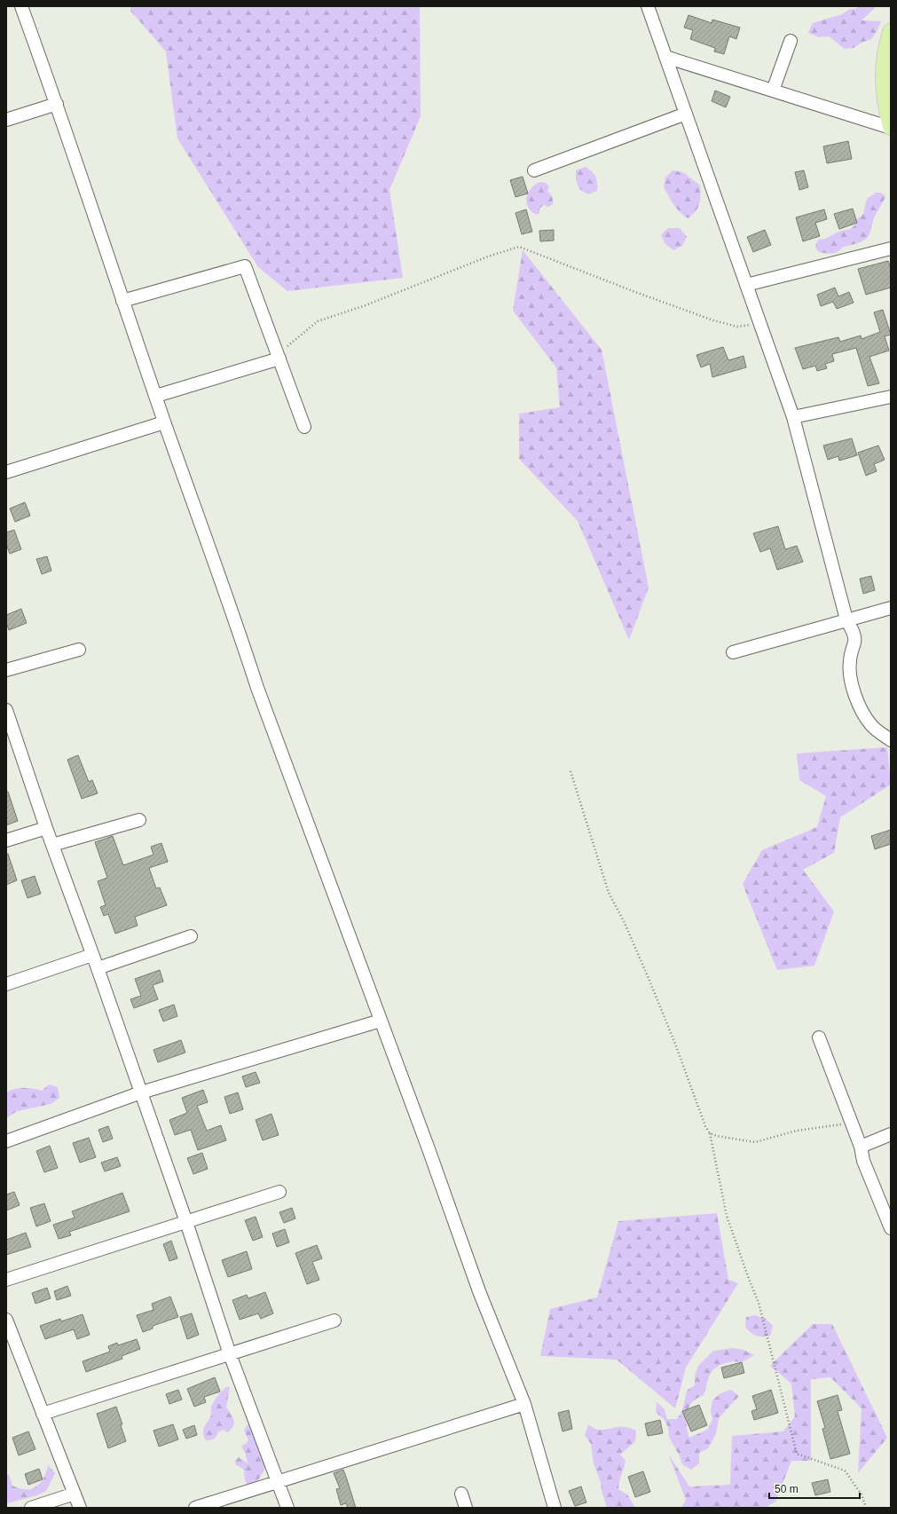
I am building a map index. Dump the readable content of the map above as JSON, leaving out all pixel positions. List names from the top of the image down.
{
  "scale_bar": "50 m"
}
